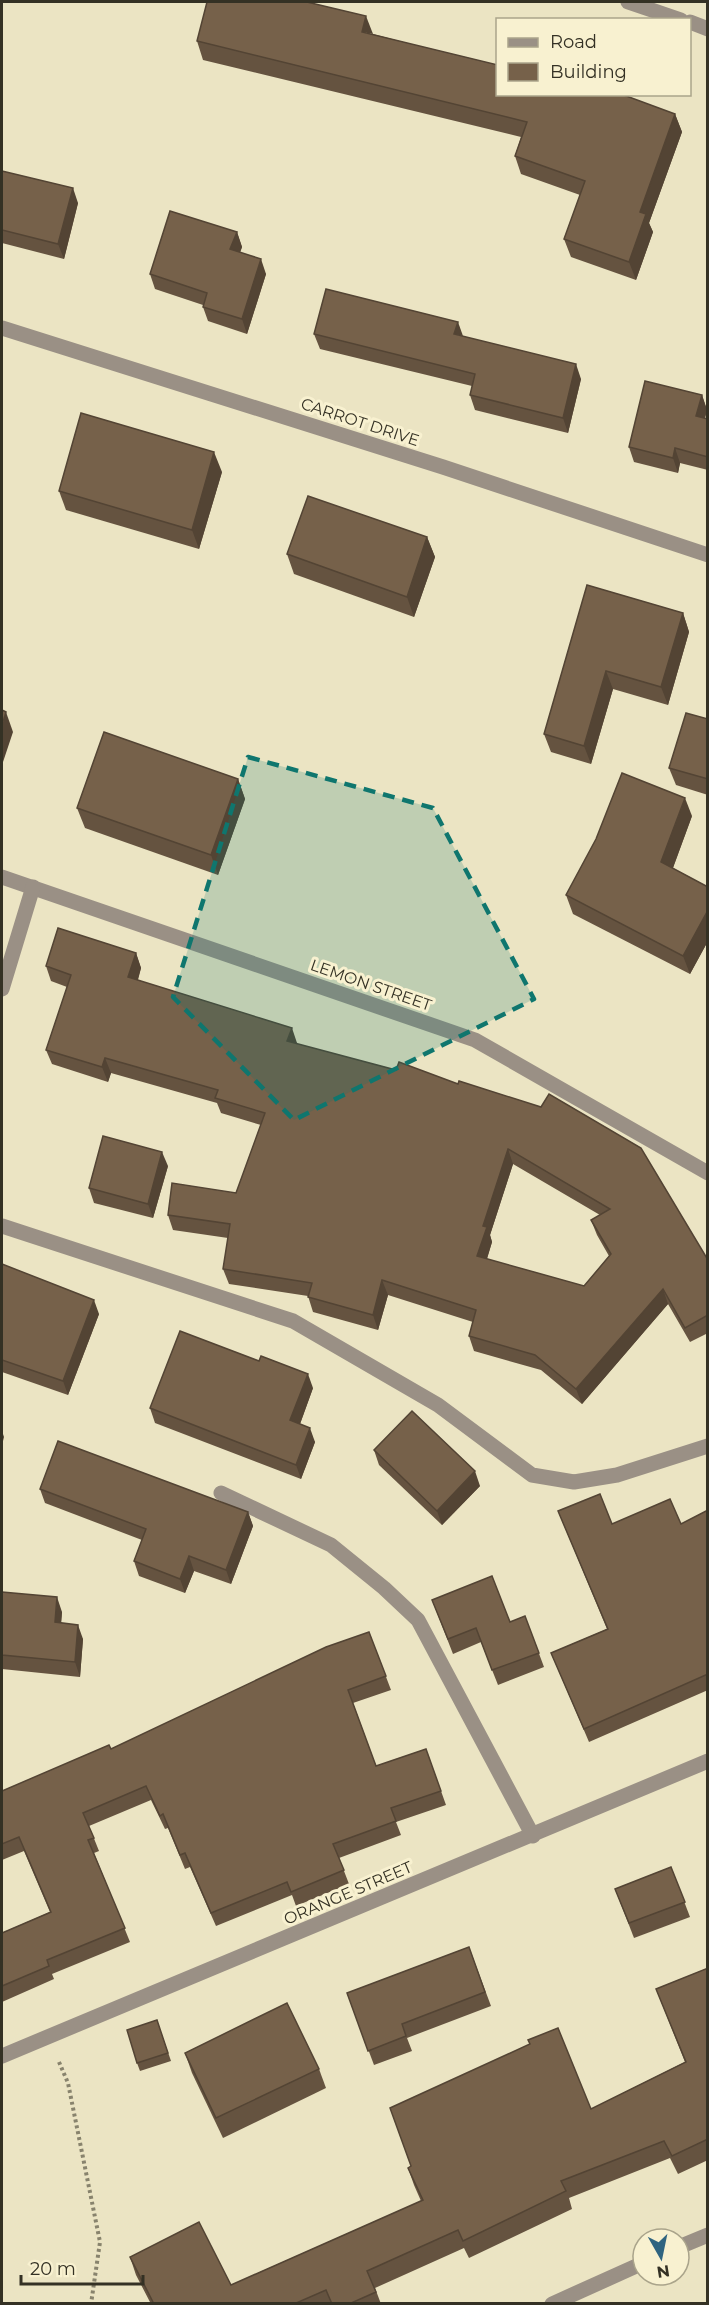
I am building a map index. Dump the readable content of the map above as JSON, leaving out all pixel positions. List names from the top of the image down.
{
  "streets": {
    "street": ["CARROT DRIVE", "LEMON STREET", "ORANGE STREET"]
  },
  "legend": ["Road", "Building"],
  "scale_bar": "20 m",
  "north": "bottom"
}
